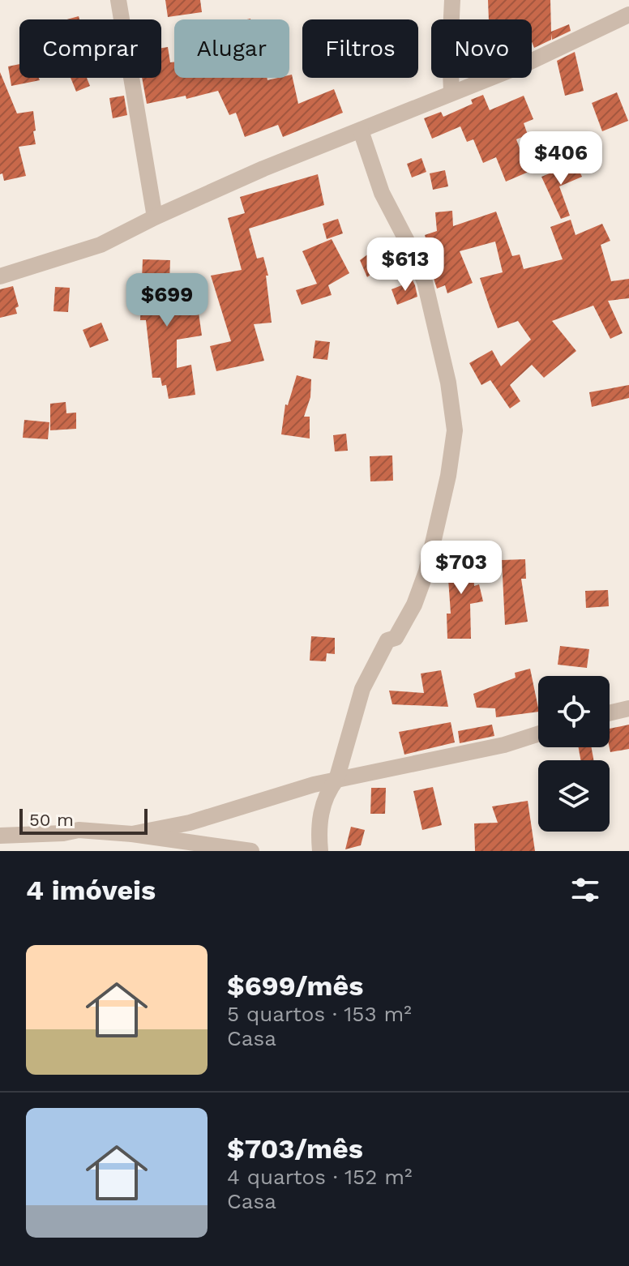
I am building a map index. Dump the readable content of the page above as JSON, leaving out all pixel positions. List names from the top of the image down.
{
  "scale_bar": "50 m",
  "page": {
    "chip": [
      "Comprar",
      "Alugar",
      "Filtros",
      "Novo"
    ],
    "price": [
      "$406",
      "$613",
      "$699",
      "$703"
    ],
    "scale": "50 m",
    "heading": "4 imóveis",
    "list": [
      {
        "name": "$699/mês",
        "note": "5 quartos · 153 m² · Casa"
      },
      {
        "name": "$703/mês",
        "note": "4 quartos · 152 m² · Casa"
      }
    ]
  }
}
